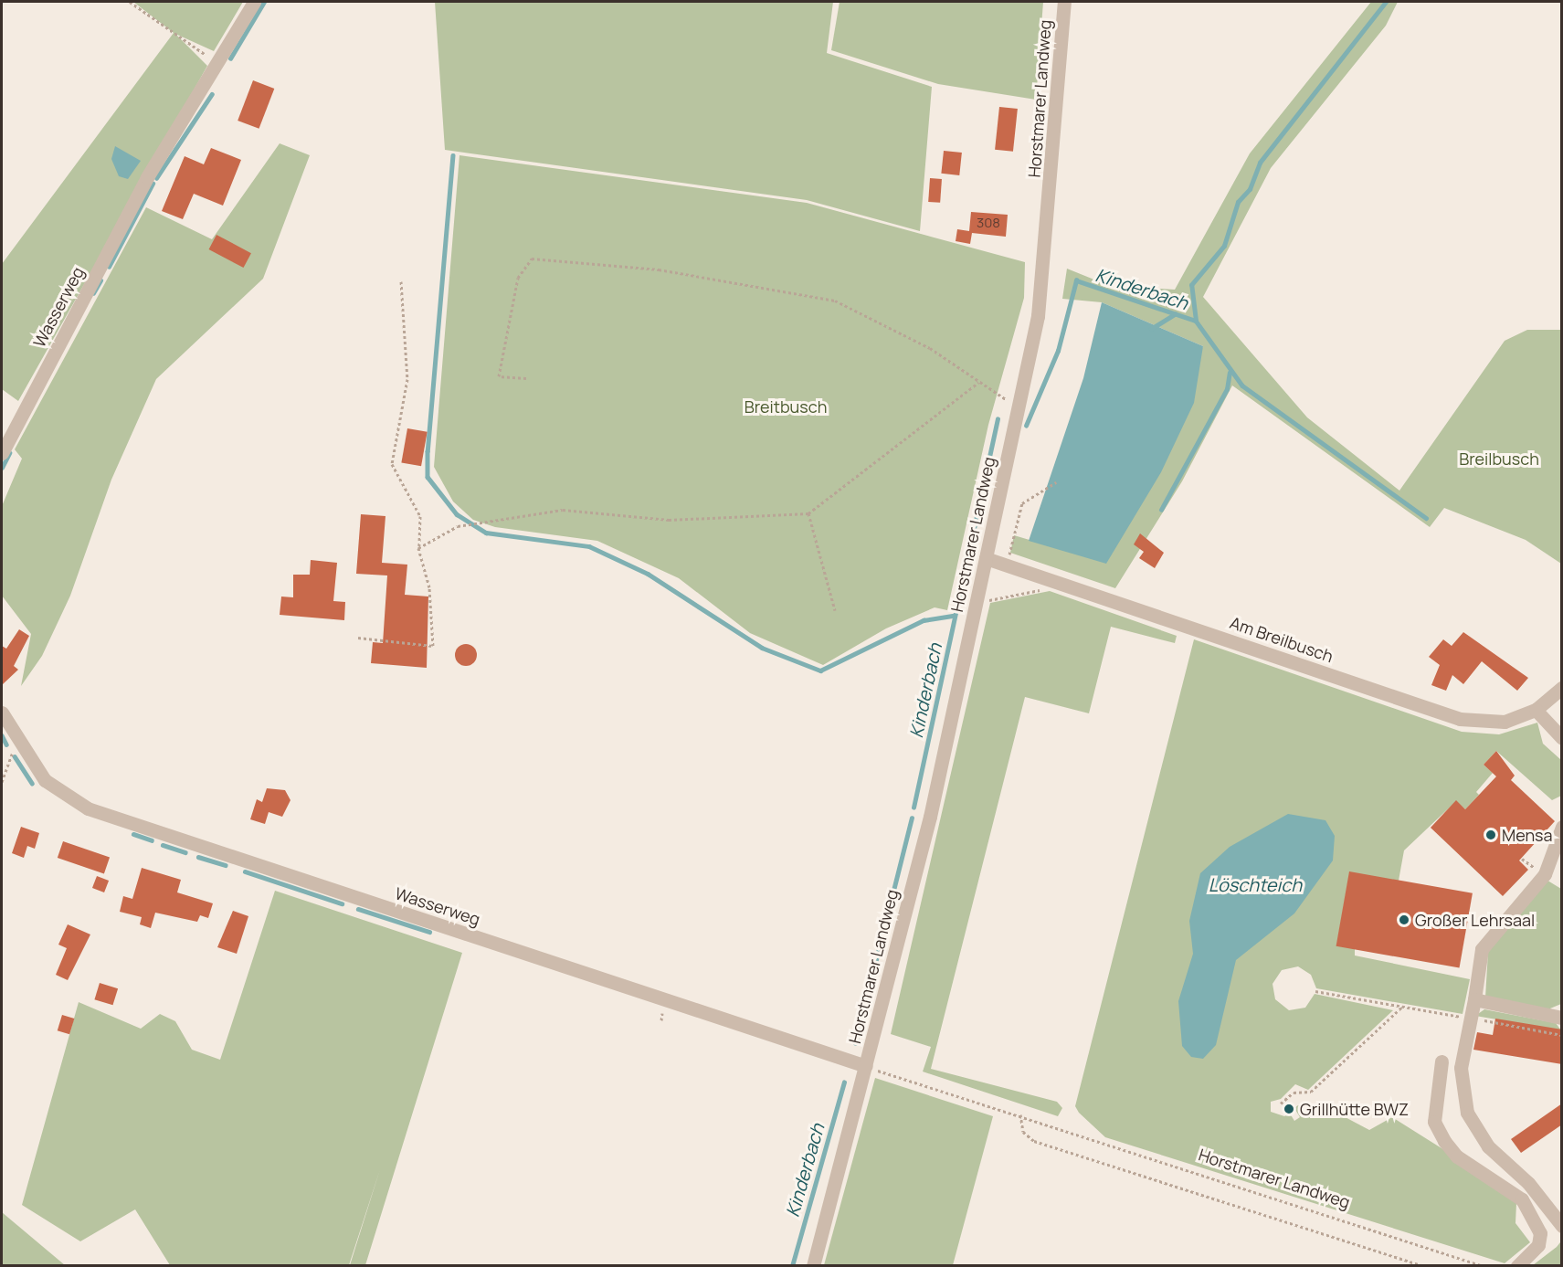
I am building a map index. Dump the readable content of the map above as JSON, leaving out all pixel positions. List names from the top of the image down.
{
  "streets": {
    "street": ["Horstmarer Landweg", "Wasserweg", "Am Breilbusch"]
  },
  "crossings": [
    ["Horstmarer Landweg", "Wasserweg"],
    ["Horstmarer Landweg", "Am Breilbusch"]
  ],
  "water": ["Kinderbach", "Löschteich"],
  "parks": ["Breitbusch", "Breilbusch"],
  "places": ["Mensa", "Großer Lehrsaal", "Grillhütte BWZ"],
  "house_numbers": ["308"]
}
